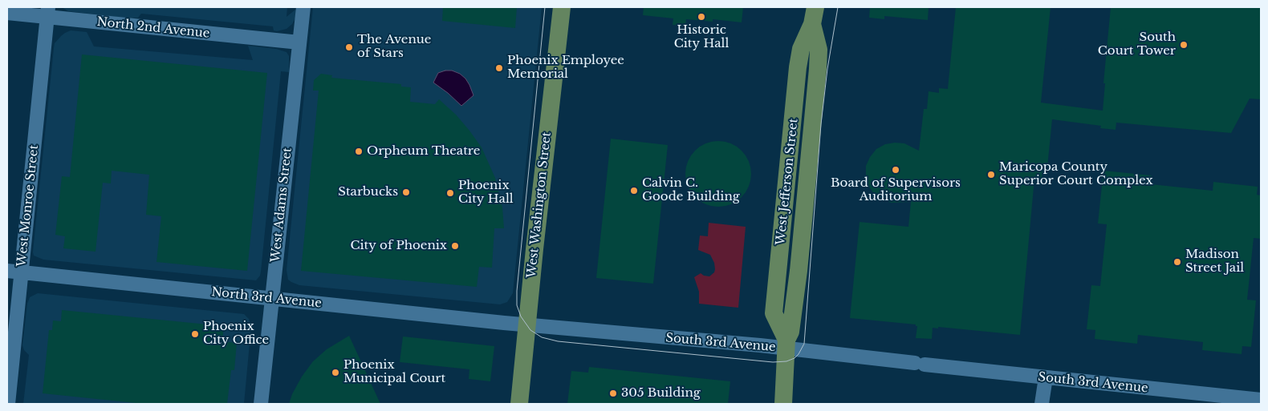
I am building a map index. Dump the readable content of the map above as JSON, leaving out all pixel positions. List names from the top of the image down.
{
  "streets": {
    "main road": ["West Jefferson Street", "West Washington Street"],
    "street": [
      "North 2nd Avenue",
      "West Adams Street",
      "West Monroe Street",
      "North 3rd Avenue",
      "South 3rd Avenue"
    ]
  },
  "crossings": [
    ["North 2nd Avenue", "West Adams Street"],
    ["North 2nd Avenue", "West Monroe Street"],
    ["West Jefferson Street", "South 3rd Avenue"],
    ["West Adams Street", "North 3rd Avenue"],
    ["West Washington Street", "North 3rd Avenue"],
    ["West Washington Street", "South 3rd Avenue"],
    ["West Monroe Street", "North 3rd Avenue"],
    ["North 3rd Avenue", "South 3rd Avenue"]
  ],
  "places": [
    "Historic City Hall",
    "South Court Tower",
    "The Avenue of Stars",
    "Phoenix Employee Memorial",
    "Orpheum Theatre",
    "Board of Supervisors Auditorium",
    "Maricopa County Superior Court Complex",
    "Calvin C. Goode Building",
    "Starbucks",
    "Phoenix City Hall",
    "City of Phoenix",
    "Madison Street Jail",
    "Phoenix City Office",
    "Phoenix Municipal Court",
    "305 Building"
  ]
}
